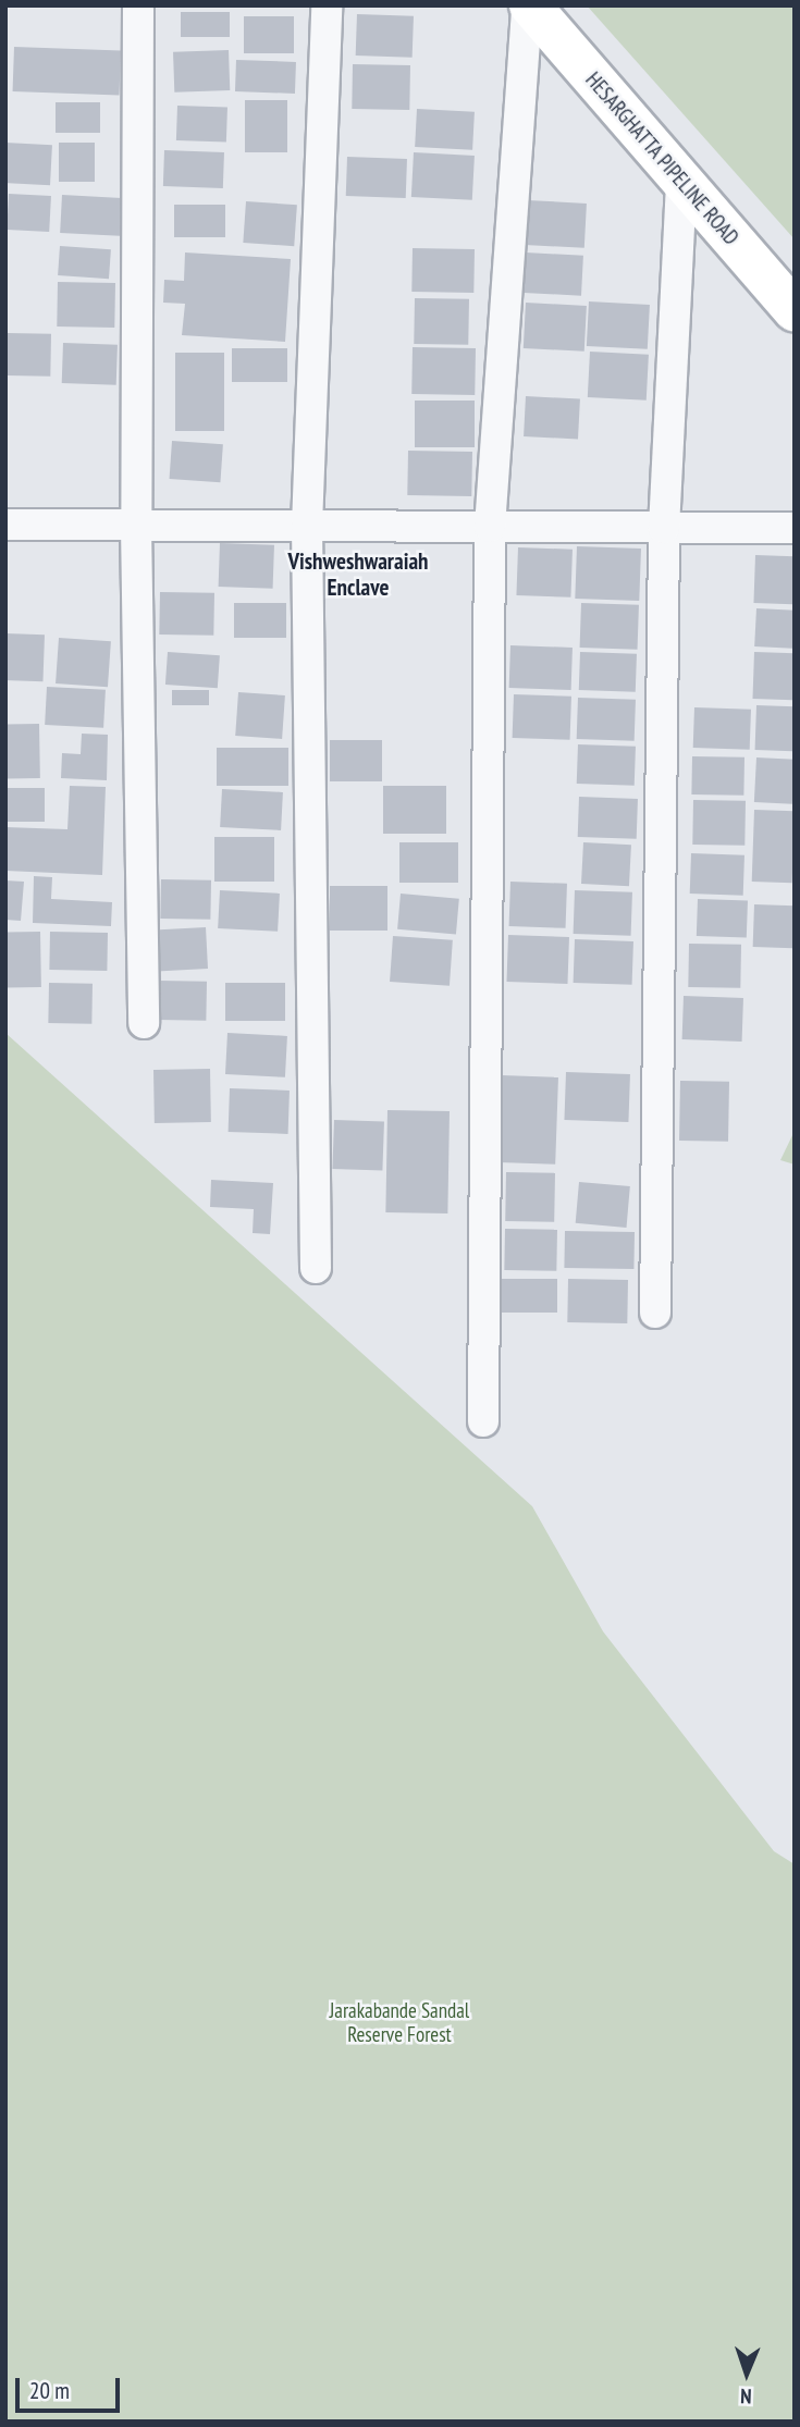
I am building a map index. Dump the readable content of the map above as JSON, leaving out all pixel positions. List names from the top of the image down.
{
  "streets": {
    "main road": ["HESARGHATTA PIPELINE ROAD"]
  },
  "districts": ["Vishweshwaraiah Enclave"],
  "parks": ["Jarakabande Sandal Reserve Forest"],
  "scale_bar": "20 m",
  "north": "bottom"
}
